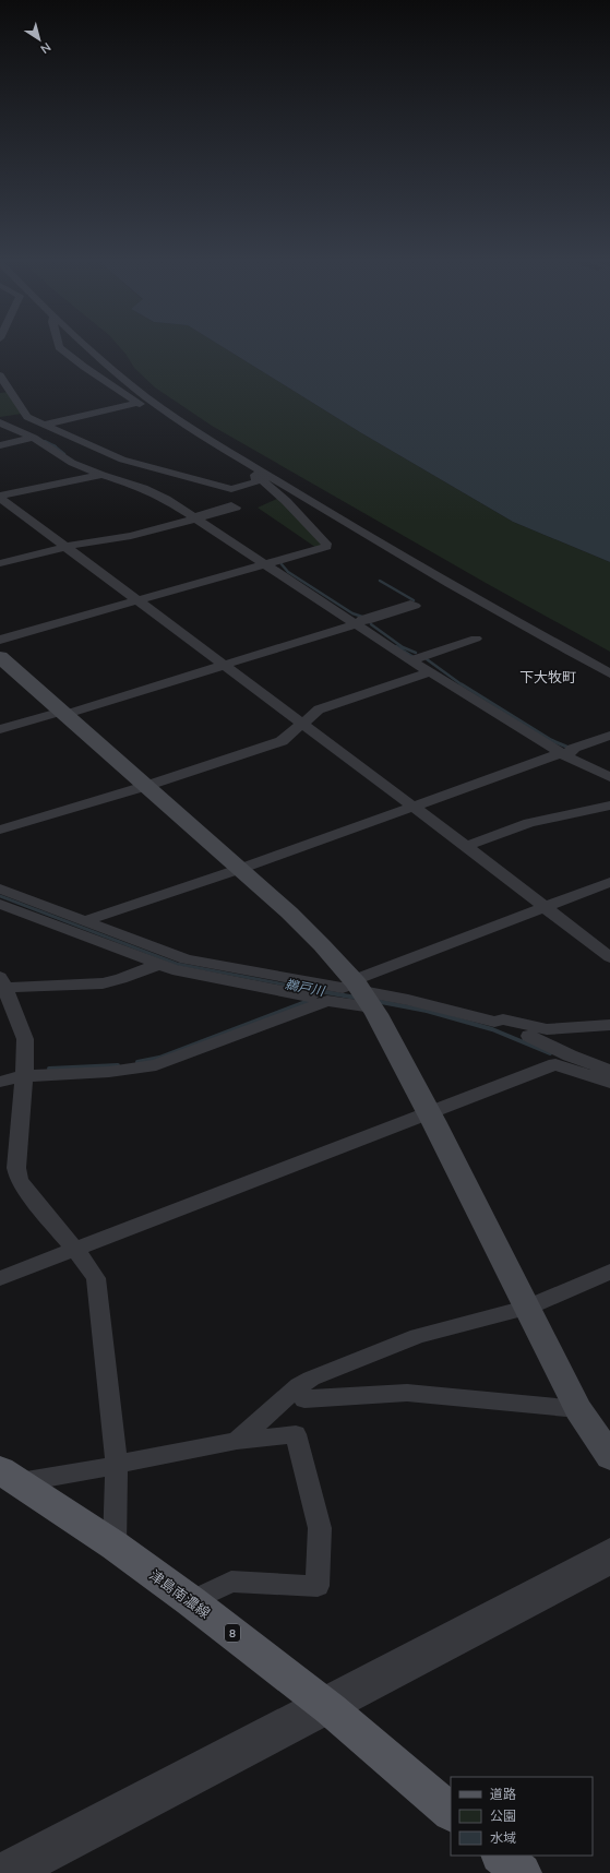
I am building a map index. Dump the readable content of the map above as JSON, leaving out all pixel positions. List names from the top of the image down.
{
  "streets": {
    "main road": ["津島南濃線", "8"]
  },
  "districts": ["下大牧町"],
  "water": ["鵜戸川"],
  "legend": ["道路", "公園", "水域"],
  "north": "bottom right"
}
